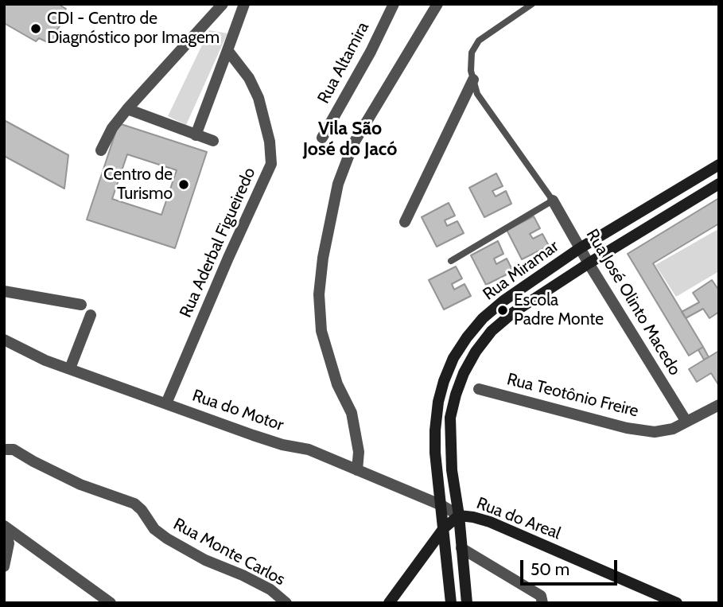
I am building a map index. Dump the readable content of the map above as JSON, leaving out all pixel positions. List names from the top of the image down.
{
  "streets": {
    "main road": ["Rua Miramar", "Rua do Areal"],
    "street": [
      "Rua Altamira",
      "Rua Aderbal Figueiredo",
      "Rua José Olinto Macedo",
      "Rua Teotônio Freire",
      "Rua do Motor",
      "Rua Monte Carlos"
    ]
  },
  "crossings": [
    ["Rua Aderbal Figueiredo", "Rua do Motor"],
    ["Rua Miramar", "Rua José Olinto Macedo"],
    ["Rua Miramar", "Rua do Motor"],
    ["Rua Miramar", "Rua do Areal"],
    ["Rua José Olinto Macedo", "Rua Teotônio Freire"],
    ["Rua do Motor", "Rua do Areal"]
  ],
  "districts": ["Vila São José do Jacó"],
  "places": ["CDI - Centro de Diagnóstico por Imagem", "Centro de Turismo", "Escola Padre Monte"],
  "scale_bar": "50 m"
}
